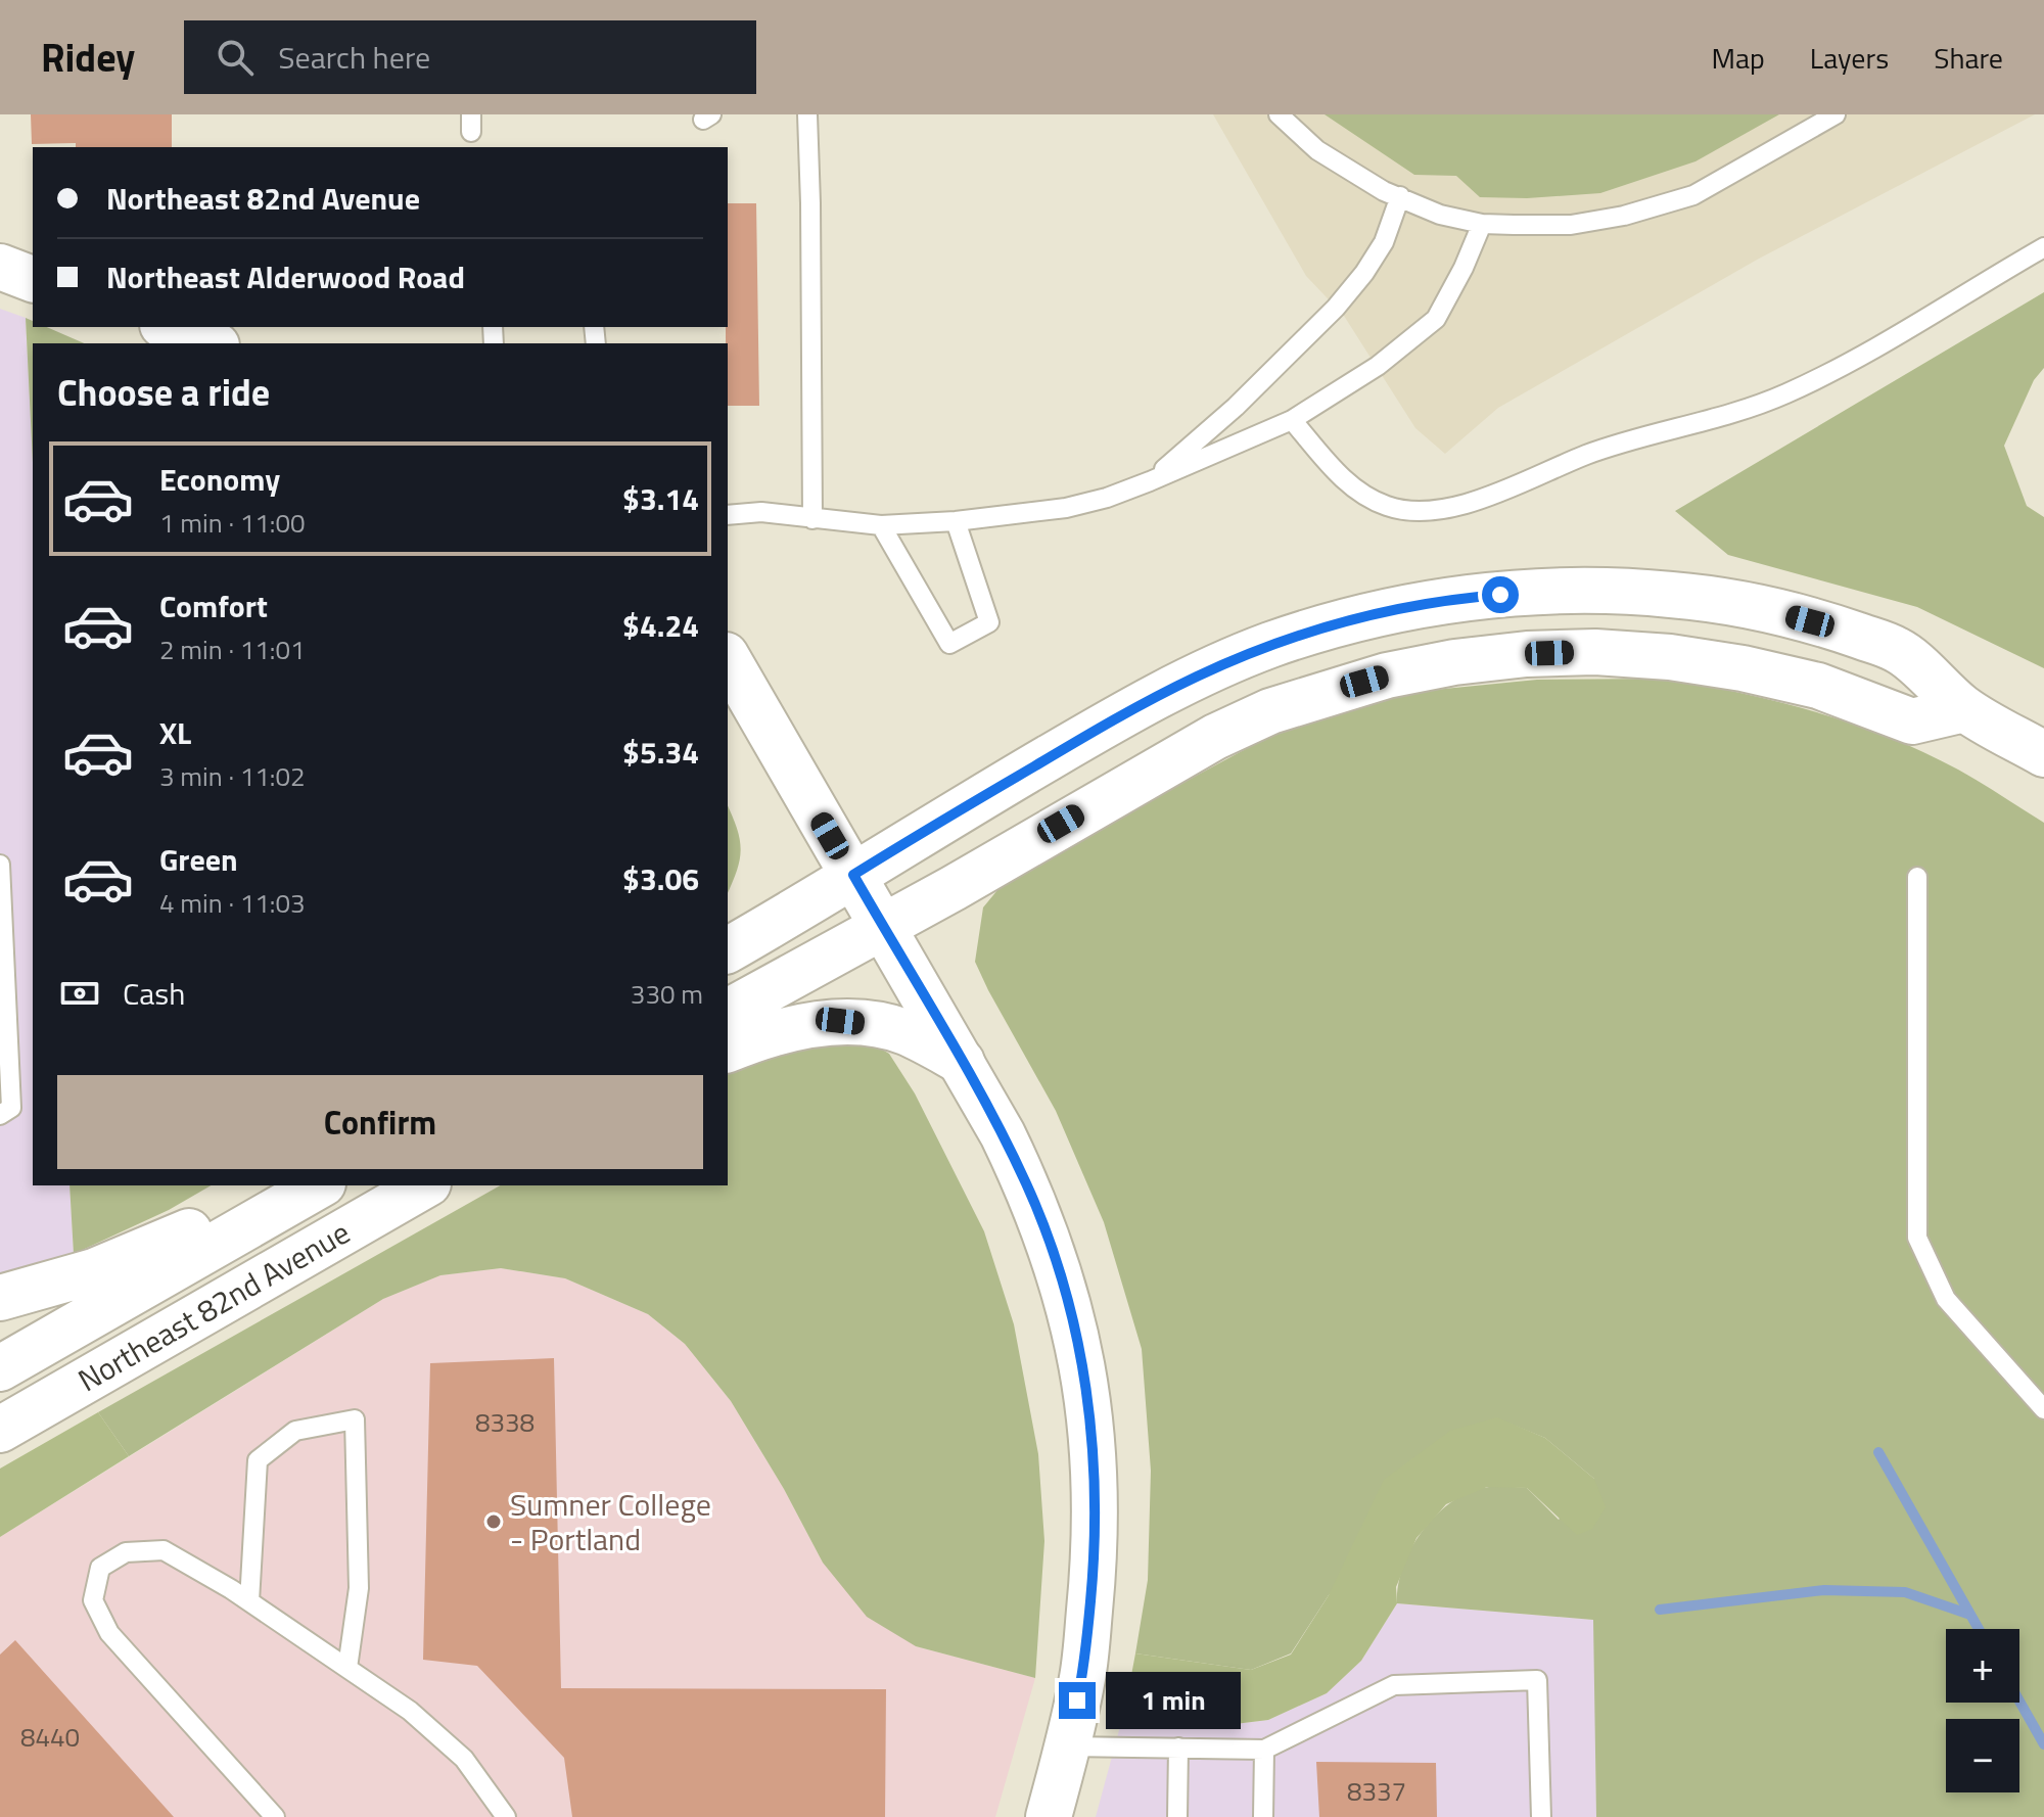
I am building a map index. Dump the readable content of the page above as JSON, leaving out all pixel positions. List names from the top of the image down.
{
  "streets": {
    "main road": ["Northeast 82nd Avenue"]
  },
  "places": ["Sumner College - Portland"],
  "house_numbers": ["8338", "8440", "8337"],
  "page": {
    "header": "Ridey",
    "search": "Search here",
    "nav": ["Map", "Layers", "Share"],
    "banner": ["Northeast 82nd Avenue", "Northeast Alderwood Road"],
    "heading": "Choose a ride",
    "list": [
      {
        "name": "Economy",
        "note": "1 min · 11:00",
        "value": "$3.14"
      },
      {
        "name": "Comfort",
        "note": "2 min · 11:01",
        "value": "$4.24"
      },
      {
        "name": "XL",
        "note": "3 min · 11:02",
        "value": "$5.34"
      },
      {
        "name": "Green",
        "note": "4 min · 11:03",
        "value": "$3.06"
      }
    ],
    "pay": ["Cash", "330 m"],
    "buttons": "Confirm",
    "map_buttons": ["+", "−"],
    "bubble": "1 min"
  }
}
